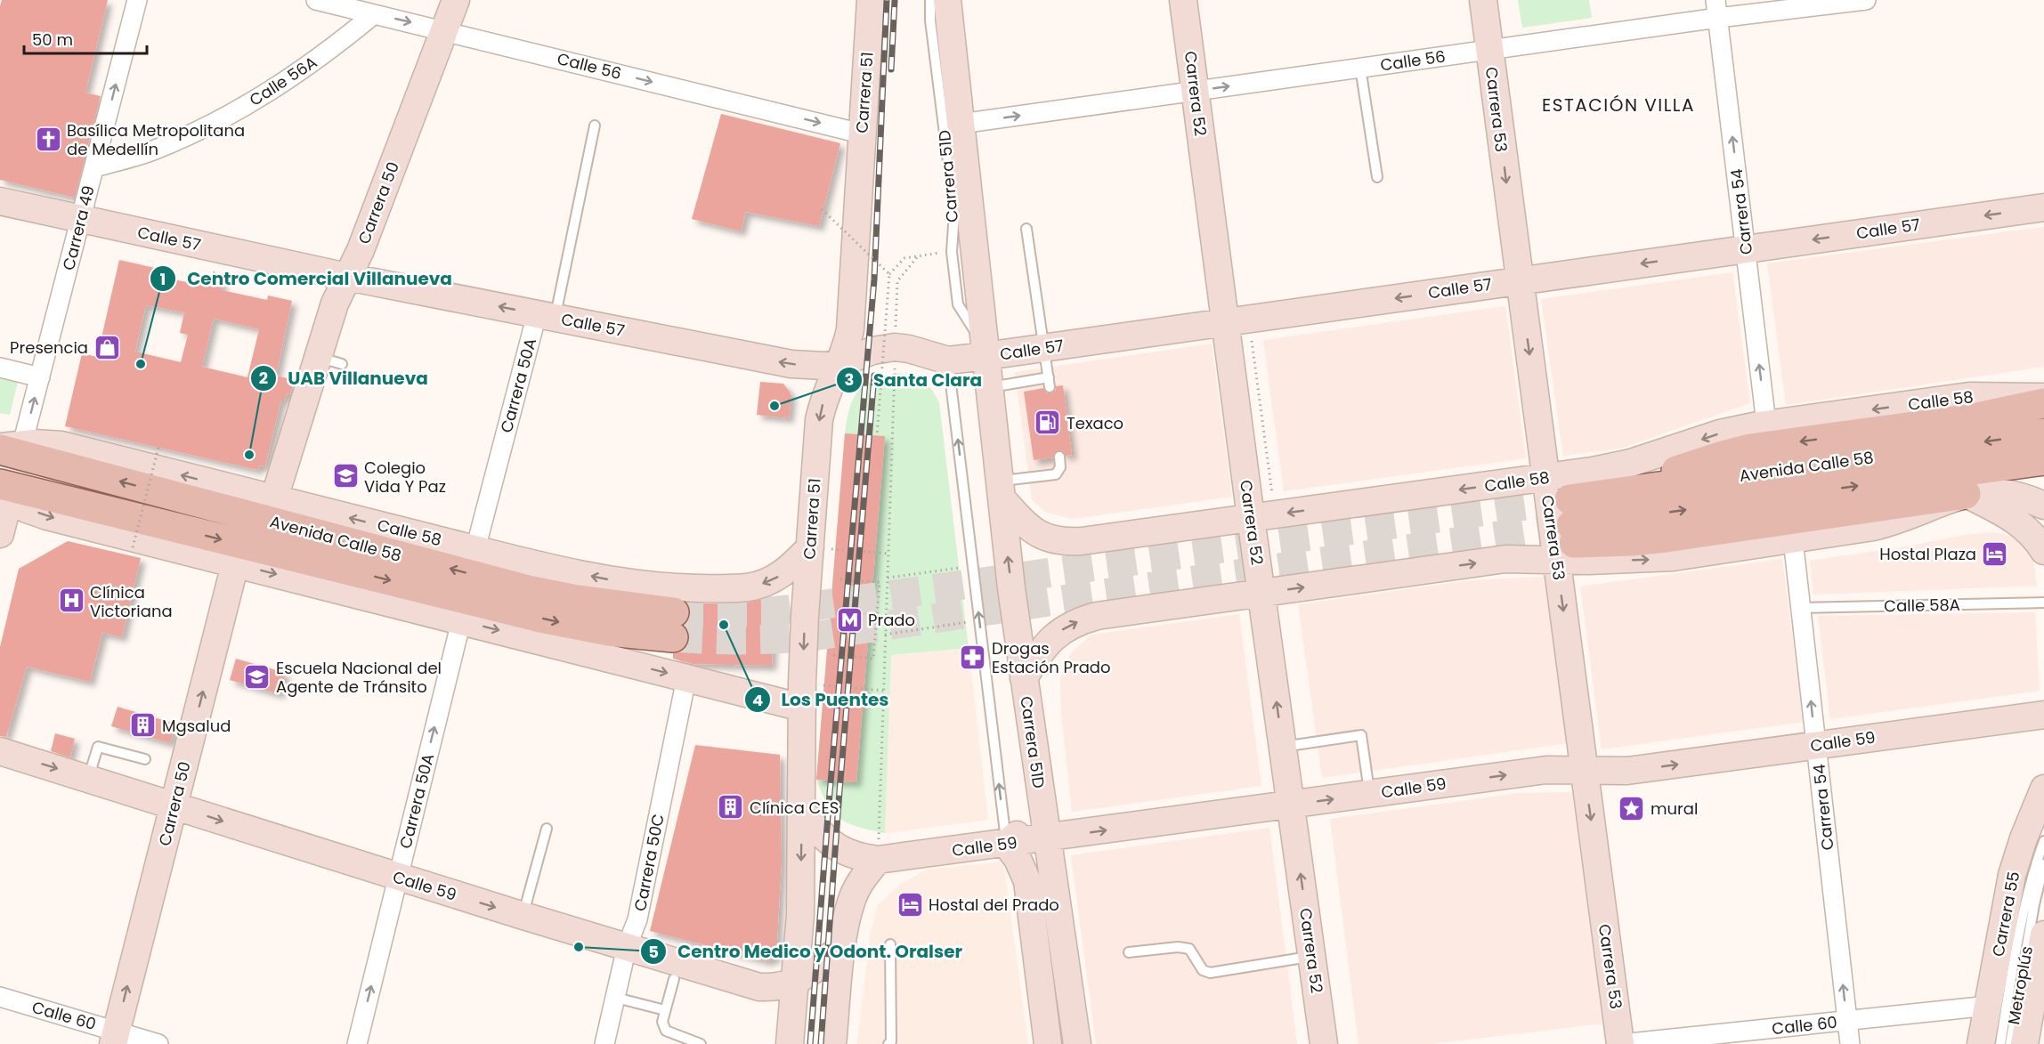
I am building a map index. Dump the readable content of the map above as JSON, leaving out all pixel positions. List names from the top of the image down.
{
  "streets": {
    "main road": ["Avenida Calle 58"],
    "street": [
      "Calle 56",
      "Calle 56A",
      "Carrera 51",
      "Carrera 52",
      "Carrera 53",
      "Carrera 51D",
      "Carrera 50",
      "Carrera 54",
      "Carrera 49",
      "Calle 57",
      "Carrera 50A",
      "Calle 58",
      "Calle 59",
      "Carrera 50C",
      "Carrera 55",
      "Calle 60"
    ],
    "lane": ["Calle 58A", "Metroplús"]
  },
  "crossings": [
    ["Calle 56", "Calle 56A"],
    ["Calle 56", "Carrera 51"],
    ["Calle 56", "Carrera 52"],
    ["Calle 56", "Carrera 53"],
    ["Calle 56", "Carrera 51D"],
    ["Calle 56", "Carrera 50"],
    ["Calle 56", "Carrera 54"],
    ["Calle 56A", "Carrera 49"],
    ["Carrera 51", "Calle 57"],
    ["Carrera 51", "Calle 58"],
    ["Carrera 51", "Calle 59"],
    ["Carrera 52", "Calle 57"],
    ["Carrera 52", "Calle 58"],
    ["Carrera 52", "Calle 59"],
    ["Carrera 53", "Calle 57"],
    ["Carrera 53", "Calle 58"],
    ["Carrera 53", "Avenida Calle 58"],
    ["Carrera 53", "Calle 59"],
    ["Carrera 53", "Calle 60"],
    ["Carrera 51D", "Calle 57"],
    ["Carrera 51D", "Calle 58"],
    ["Carrera 51D", "Calle 59"],
    ["Carrera 50", "Calle 57"],
    ["Carrera 50", "Calle 58"],
    ["Carrera 50", "Calle 59"],
    ["Carrera 50", "Calle 60"],
    ["Carrera 54", "Calle 57"],
    ["Carrera 54", "Calle 58"],
    ["Carrera 54", "Calle 58A"],
    ["Carrera 54", "Calle 59"],
    ["Carrera 54", "Calle 60"],
    ["Carrera 49", "Calle 57"],
    ["Carrera 49", "Calle 58"],
    ["Carrera 49", "Avenida Calle 58"],
    ["Calle 57", "Carrera 50A"],
    ["Carrera 50A", "Calle 58"],
    ["Carrera 50A", "Calle 59"],
    ["Calle 58", "Avenida Calle 58"],
    ["Calle 59", "Carrera 50C"],
    ["Carrera 55", "Calle 60"]
  ],
  "one_way": [
    "Calle 56",
    "Carrera 53",
    "Carrera 50",
    "Carrera 54",
    "Carrera 49",
    "Calle 57",
    "Carrera 50A"
  ],
  "districts": ["ESTACIÓN VILLA"],
  "places": {
    "church": ["Basílica Metropolitana de Medellín"],
    "shop": ["Presencia"],
    "other": [
      "Centro Comercial Villanueva",
      "Santa Clara",
      "UAB Villanueva",
      "Los Puentes",
      "Centro Medico y Odont. Oralser"
    ],
    "fuel station": ["Texaco"],
    "school or university": ["Colegio Vida Y Paz", "Escuela Nacional del Agente de Tránsito"],
    "hotel": ["Hostal Plaza", "Hostal del Prado"],
    "hospital": ["Clínica Victoriana"],
    "metro station": ["Prado"],
    "pharmacy": ["Drogas Estación Prado"],
    "building": ["Mgsalud", "Clínica CES"],
    "place": ["mural"]
  },
  "scale_bar": "50 m"
}
